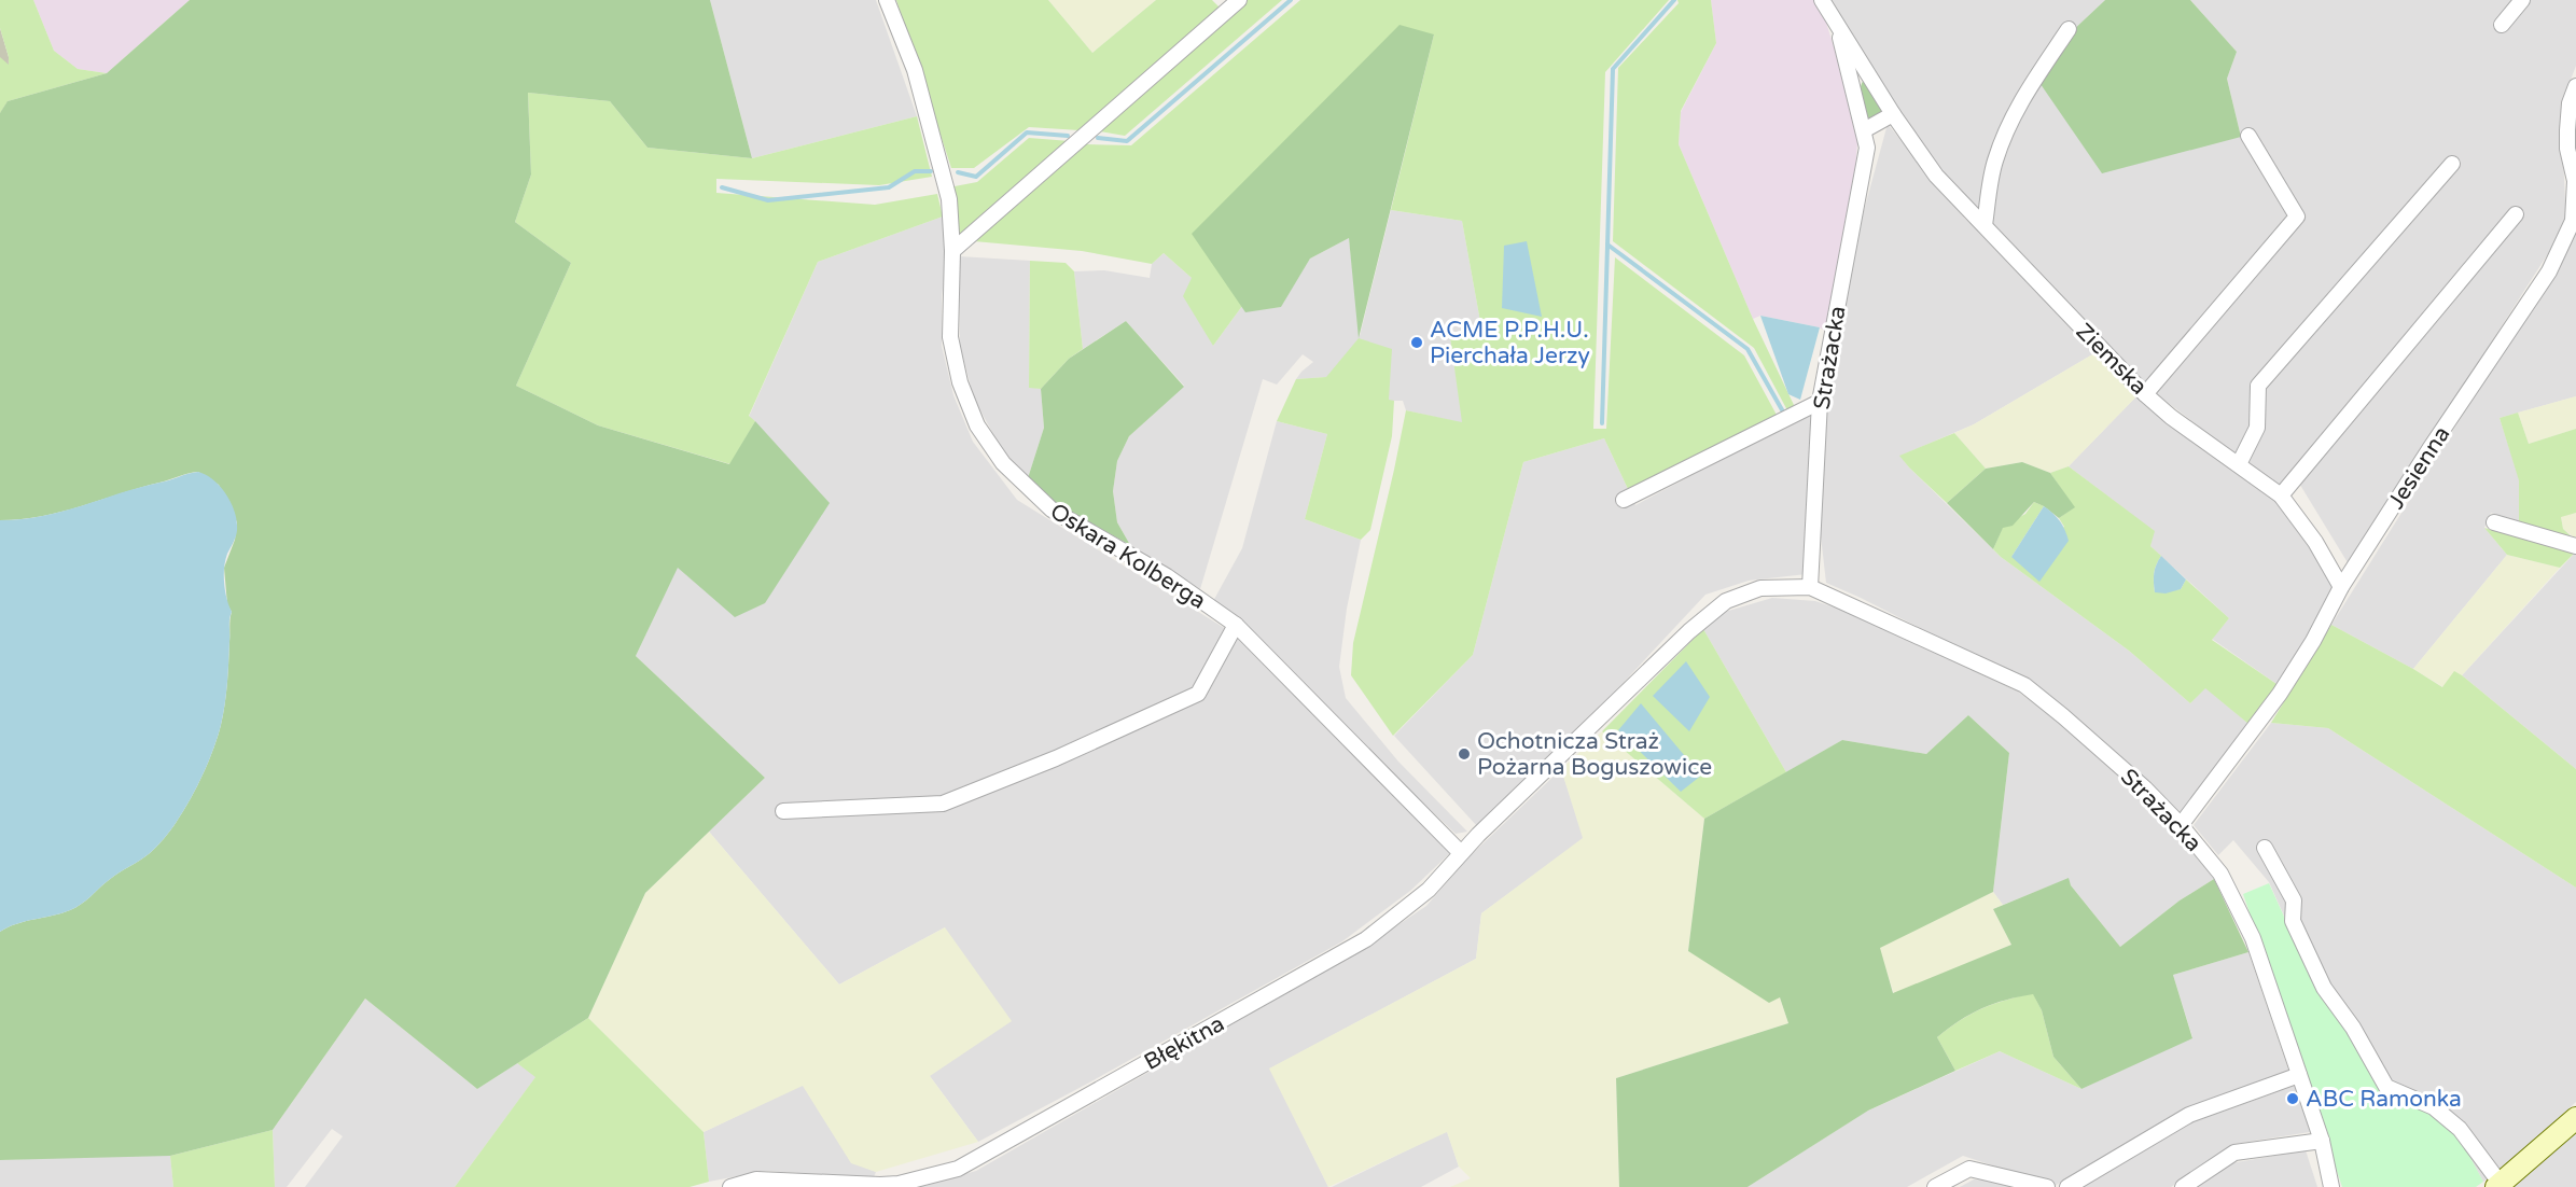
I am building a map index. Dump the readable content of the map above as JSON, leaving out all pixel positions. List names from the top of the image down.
{
  "streets": {
    "street": [
      "Strażacka",
      "Ziemska",
      "Jesienna",
      "Oskara Kolberga",
      "Błękitna"
    ]
  },
  "crossings": [
    ["Strażacka", "Ziemska"],
    ["Strażacka", "Jesienna"],
    ["Strażacka", "Oskara Kolberga"],
    ["Strażacka", "Błękitna"],
    ["Ziemska", "Jesienna"],
    ["Oskara Kolberga", "Błękitna"]
  ],
  "places": ["ACME P.P.H.U. Pierchała Jerzy", "Ochotnicza Straż Pożarna Boguszowice", "ABC Ramonka"]
}
